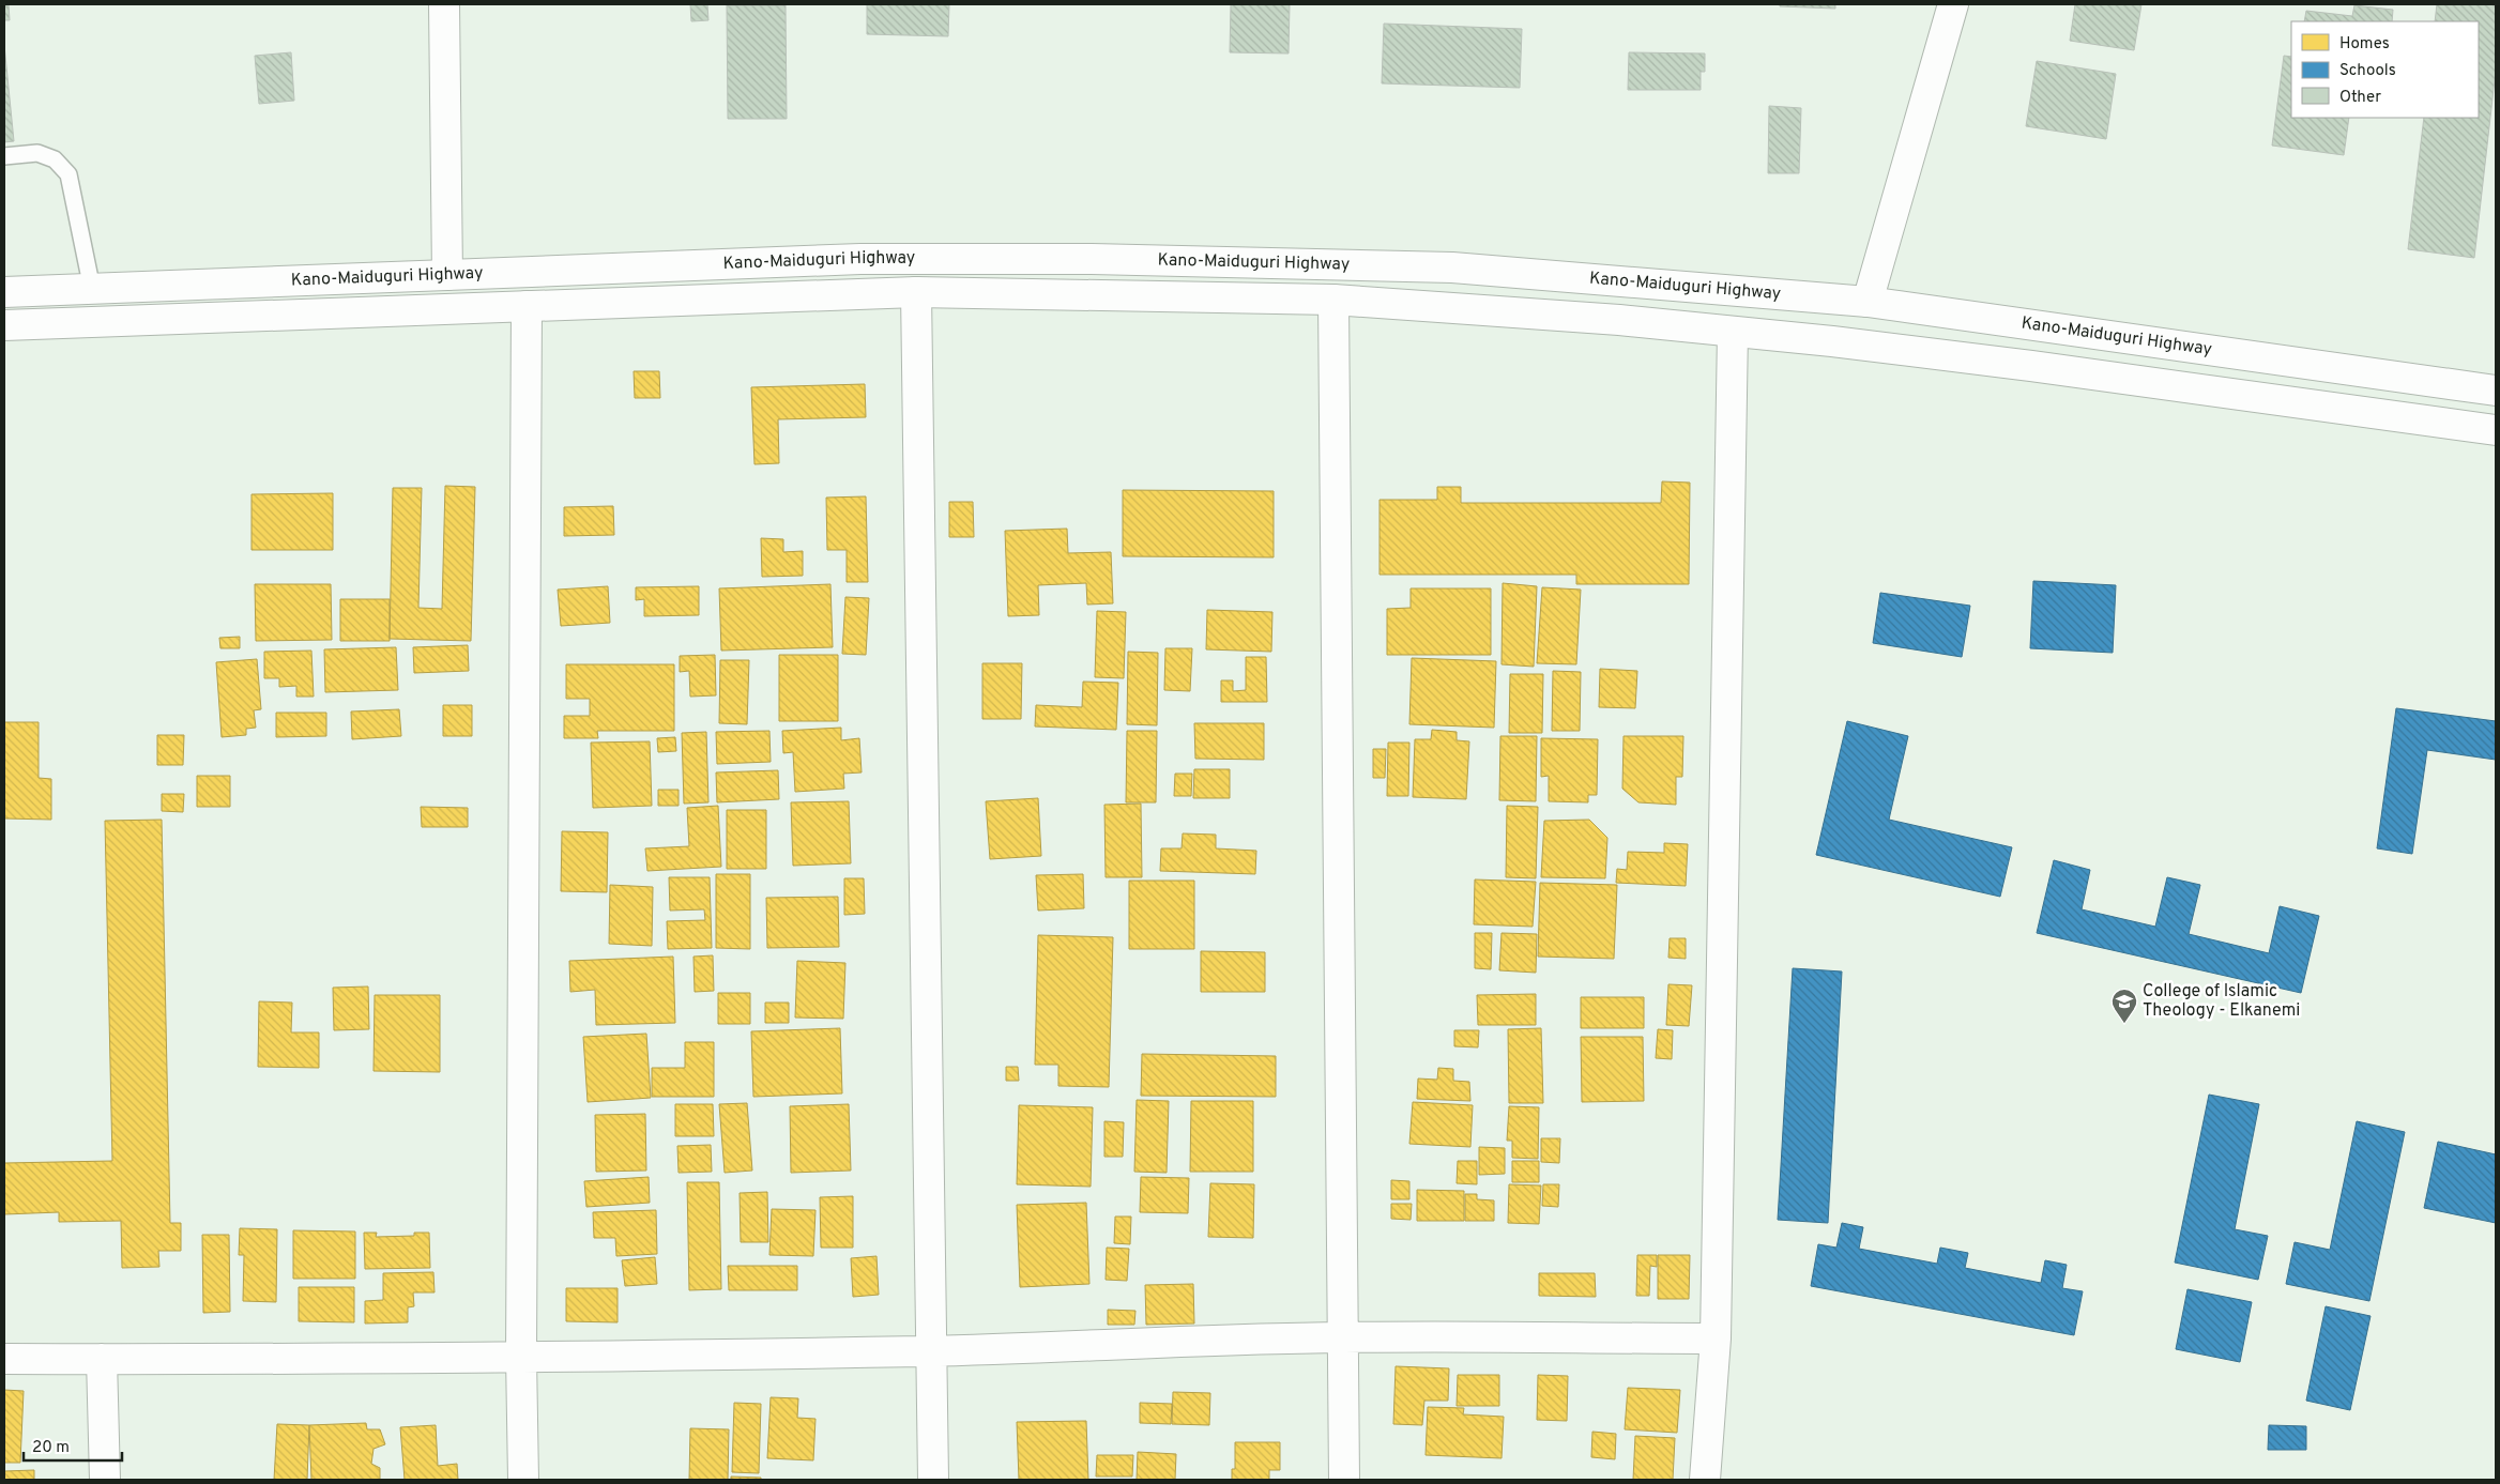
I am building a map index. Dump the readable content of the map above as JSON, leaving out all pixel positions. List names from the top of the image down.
{
  "streets": {
    "main road": ["Kano-Maiduguri Highway"]
  },
  "places": {
    "school or university": ["College of Islamic Theology - Elkanemi"]
  },
  "legend": ["Homes", "Schools", "Other"],
  "scale_bar": "20 m"
}
